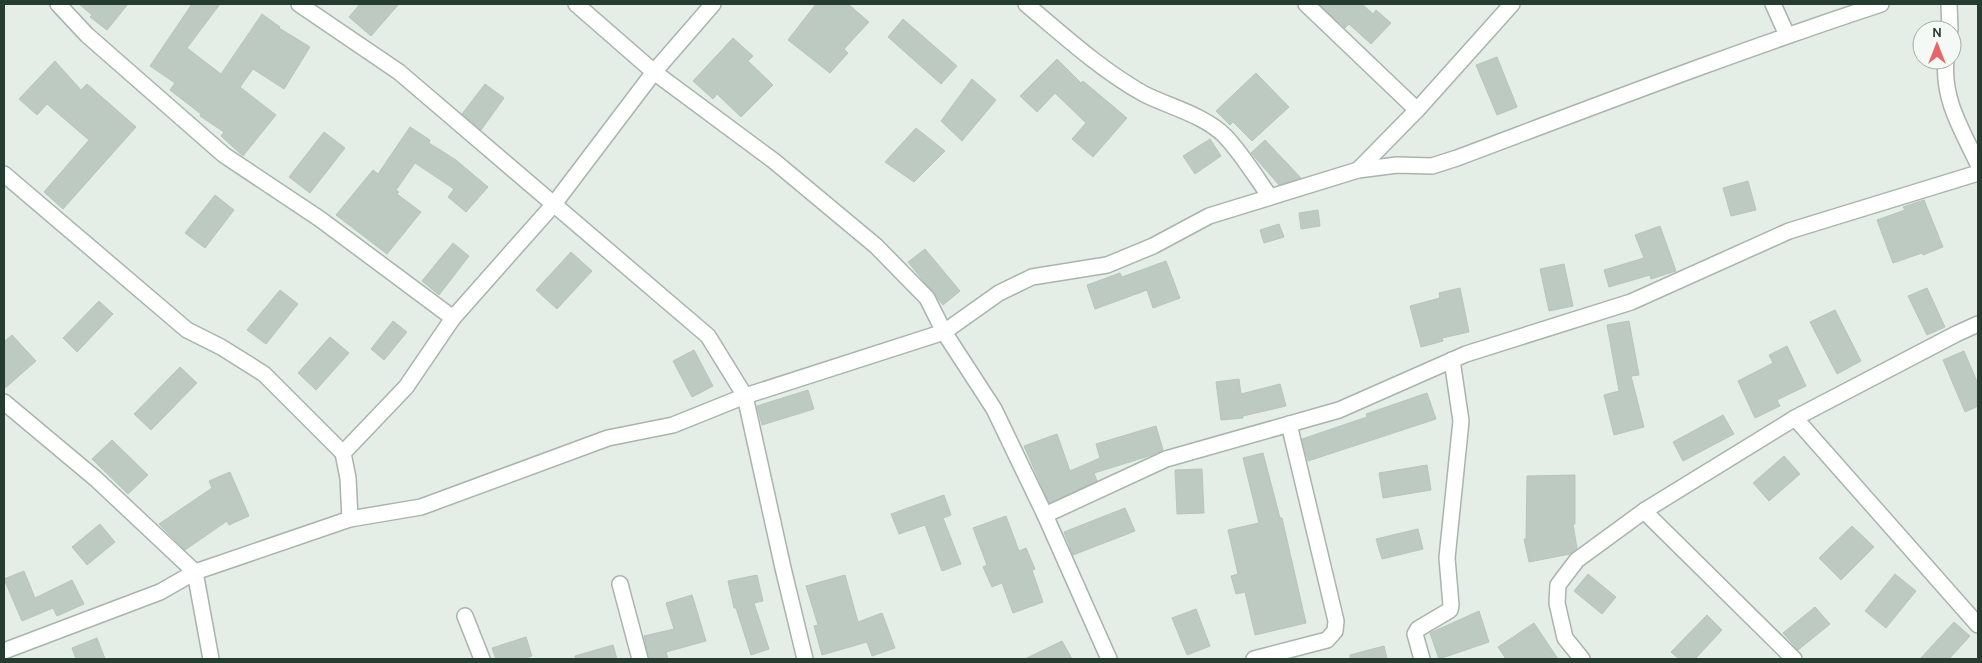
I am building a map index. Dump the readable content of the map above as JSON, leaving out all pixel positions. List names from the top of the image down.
{
  "north": "top"
}
